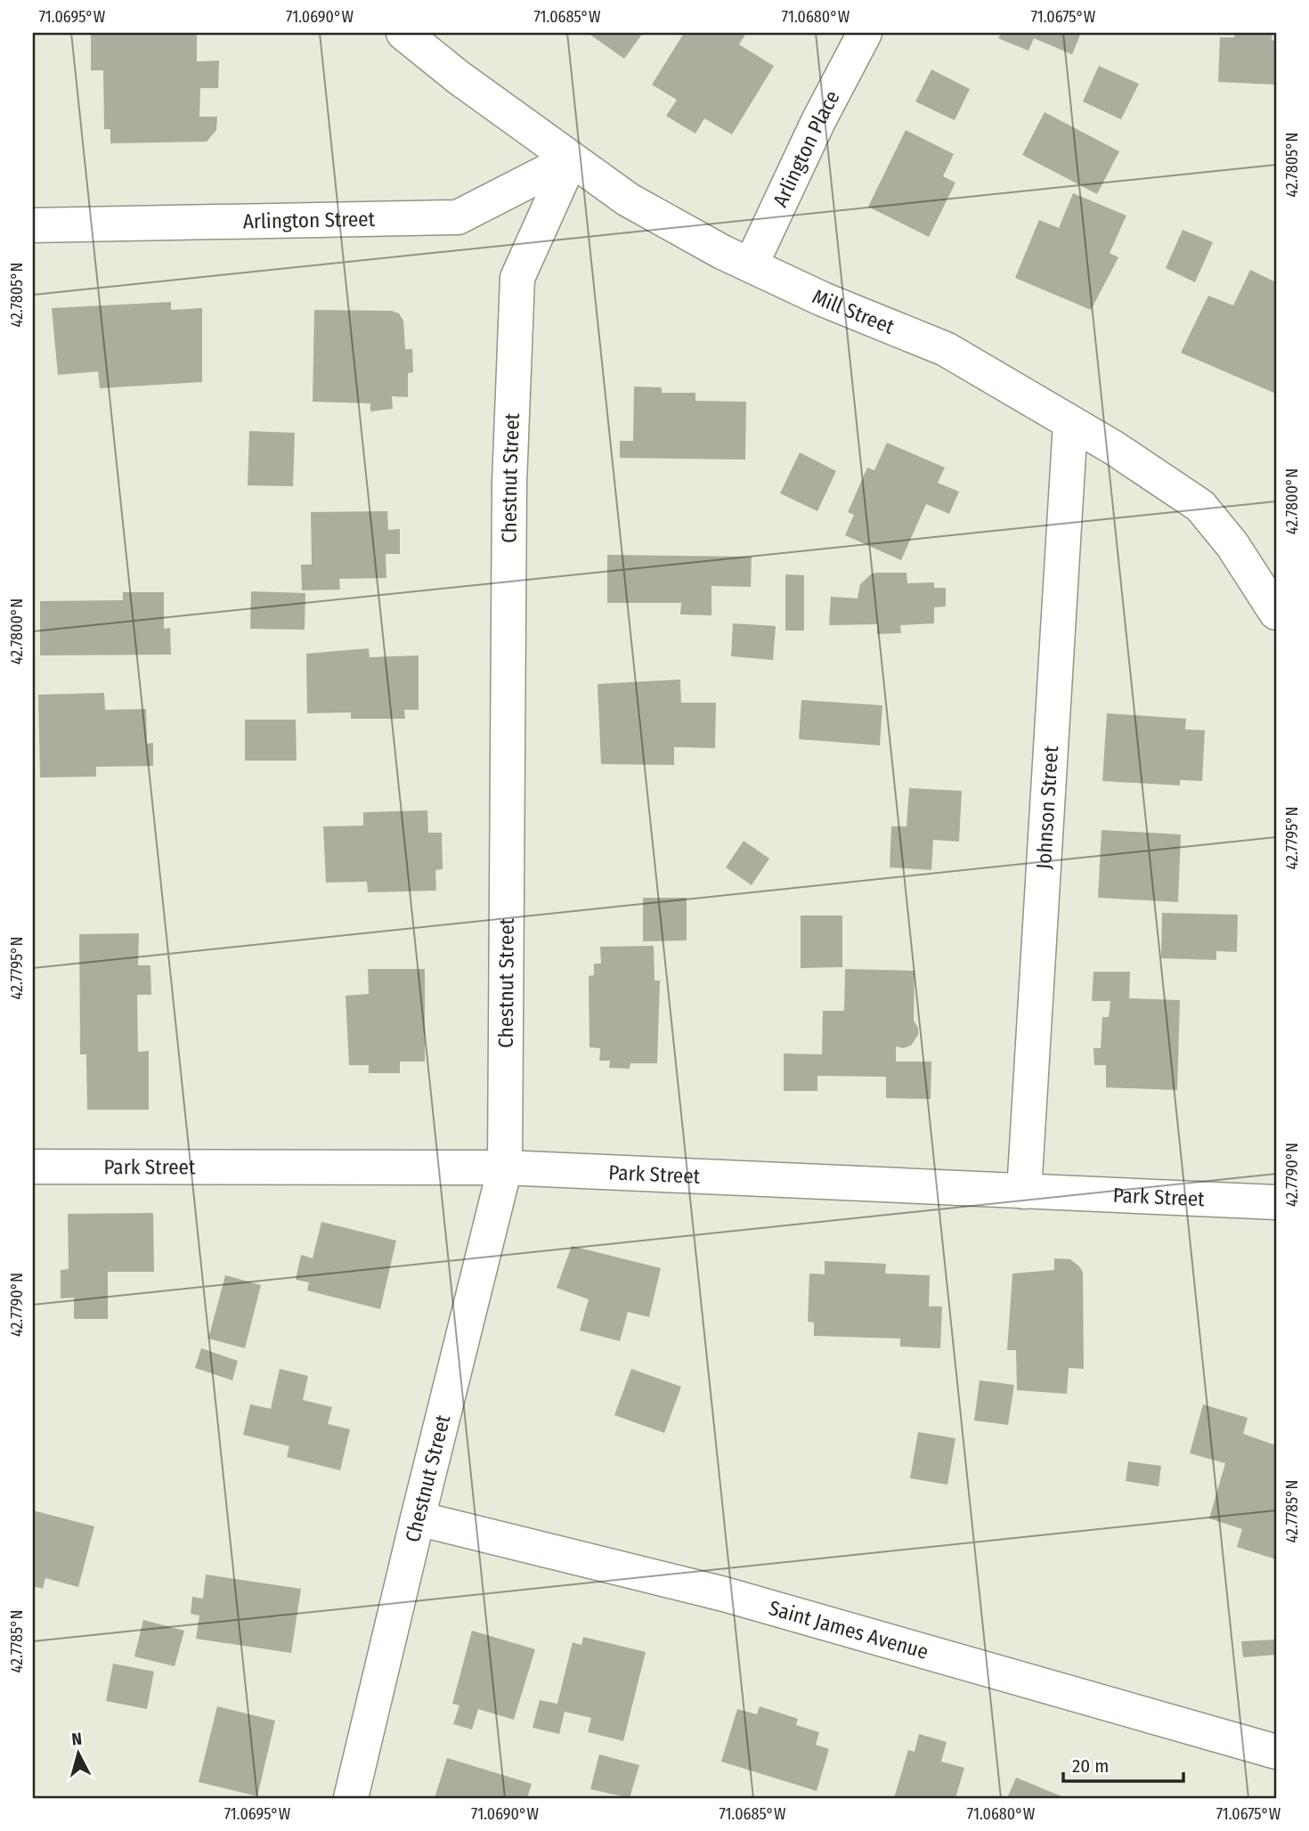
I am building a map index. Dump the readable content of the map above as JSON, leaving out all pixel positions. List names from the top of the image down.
{
  "streets": {
    "street": [
      "Arlington Place",
      "Arlington Street",
      "Mill Street",
      "Chestnut Street",
      "Johnson Street",
      "Park Street",
      "Saint James Avenue"
    ]
  },
  "crossings": [
    ["Arlington Place", "Mill Street"],
    ["Arlington Street", "Mill Street"],
    ["Arlington Street", "Chestnut Street"],
    ["Mill Street", "Chestnut Street"],
    ["Mill Street", "Johnson Street"],
    ["Chestnut Street", "Park Street"],
    ["Chestnut Street", "Saint James Avenue"],
    ["Johnson Street", "Park Street"]
  ],
  "scale_bar": "20 m",
  "north": "top",
  "coordinates": [
    "71.0695°W",
    "71.0690°W",
    "71.0685°W",
    "71.0680°W",
    "71.0675°W",
    "42.7805°N",
    "42.7800°N",
    "42.7795°N",
    "42.7790°N",
    "42.7785°N"
  ]
}
